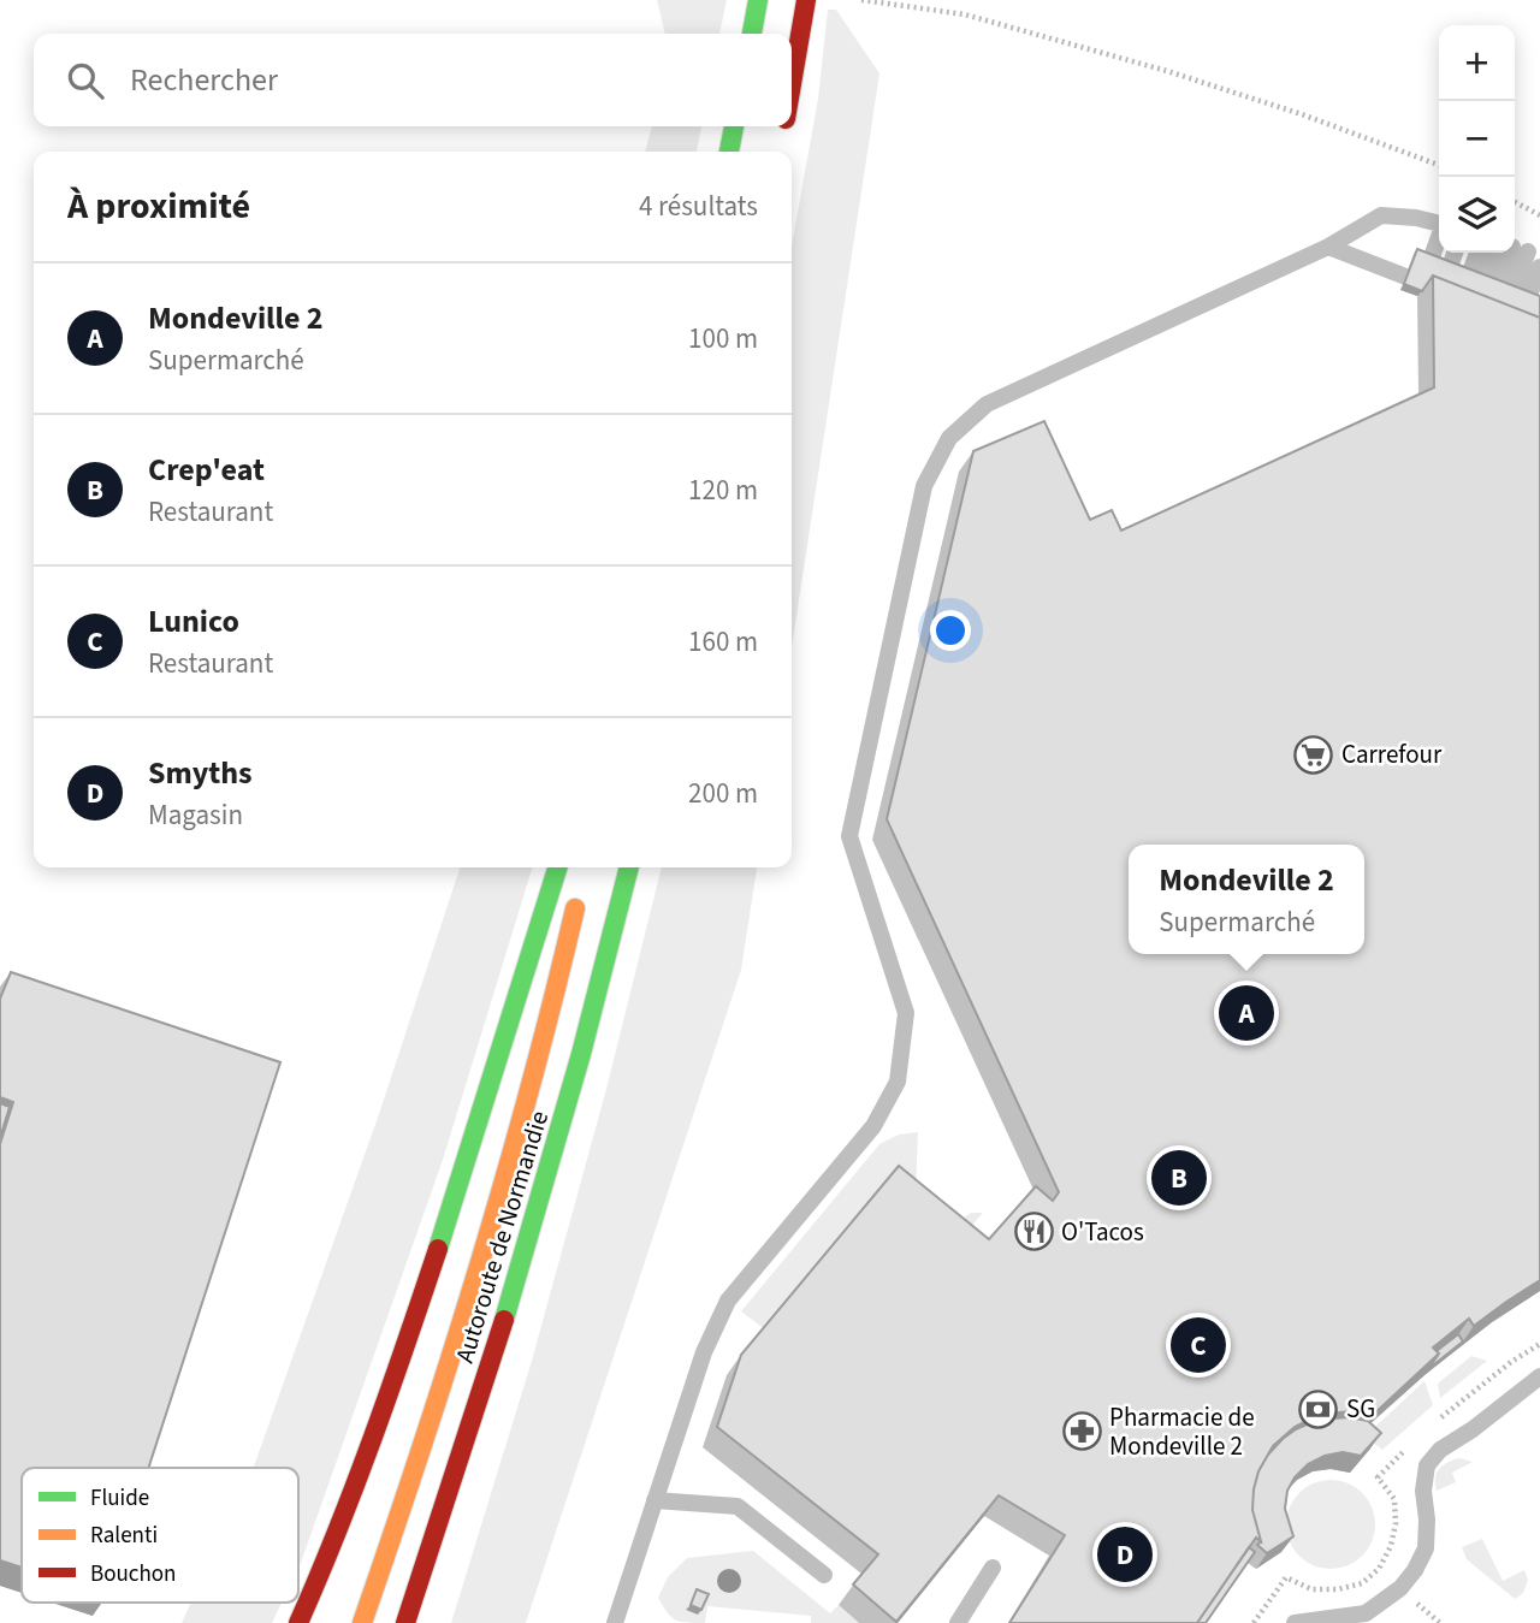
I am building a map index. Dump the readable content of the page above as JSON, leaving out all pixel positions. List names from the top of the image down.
{
  "streets": {
    "highway": ["Autoroute de Normandie"]
  },
  "places": {
    "supermarket": ["Carrefour"],
    "restaurant": ["O'Tacos"],
    "bank": ["SG"],
    "pharmacy": ["Pharmacie de Mondeville 2"]
  },
  "legend": ["Fluide", "Ralenti", "Bouchon"],
  "page": {
    "map_buttons": ["+", "−"],
    "search": "Rechercher",
    "heading": ["À proximité", "4 résultats"],
    "list": [
      {
        "mark": "A",
        "name": "Mondeville 2",
        "note": "Supermarché",
        "value": "100 m"
      },
      {
        "mark": "B",
        "name": "Crep'eat",
        "note": "Restaurant",
        "value": "120 m"
      },
      {
        "mark": "C",
        "name": "Lunico",
        "note": "Restaurant",
        "value": "160 m"
      },
      {
        "mark": "D",
        "name": "Smyths",
        "note": "Magasin",
        "value": "200 m"
      }
    ],
    "popup": ["Mondeville 2", "Supermarché"],
    "pins": [
      "A",
      "B",
      "C",
      "D"
    ]
  }
}
